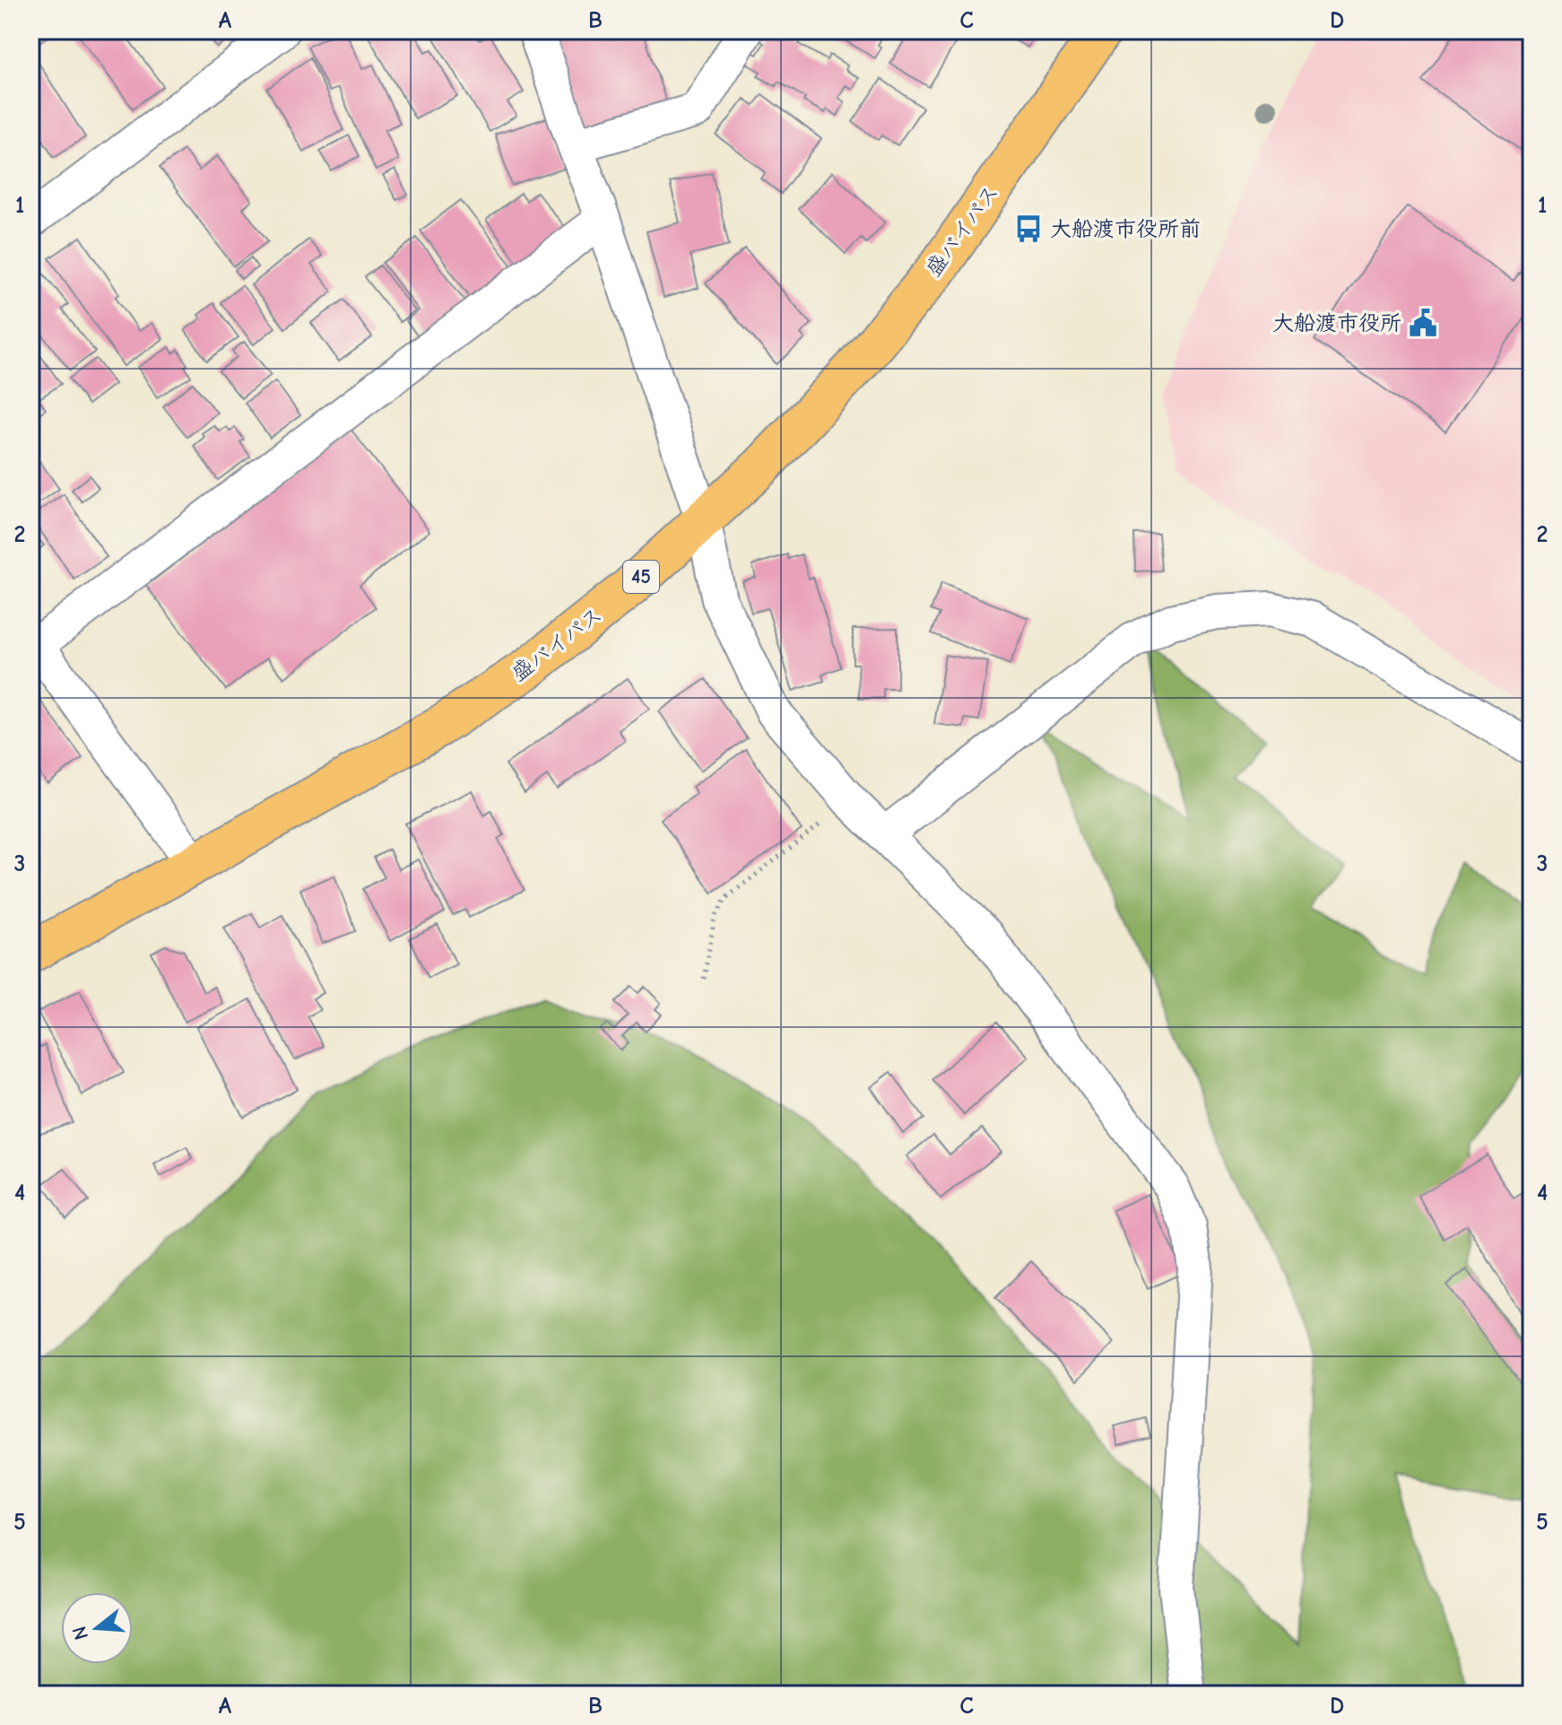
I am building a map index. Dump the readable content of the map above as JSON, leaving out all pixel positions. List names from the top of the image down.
{
  "streets": {
    "highway": ["盛バイパス", "45"]
  },
  "places": {
    "bus stop": ["大船渡市役所前"],
    "public building": ["大船渡市役所"]
  },
  "north": "left",
  "grid": {
    "columns": [
      "A",
      "B",
      "C",
      "D"
    ],
    "rows": [
      "1",
      "2",
      "3",
      "4",
      "5"
    ]
  }
}
